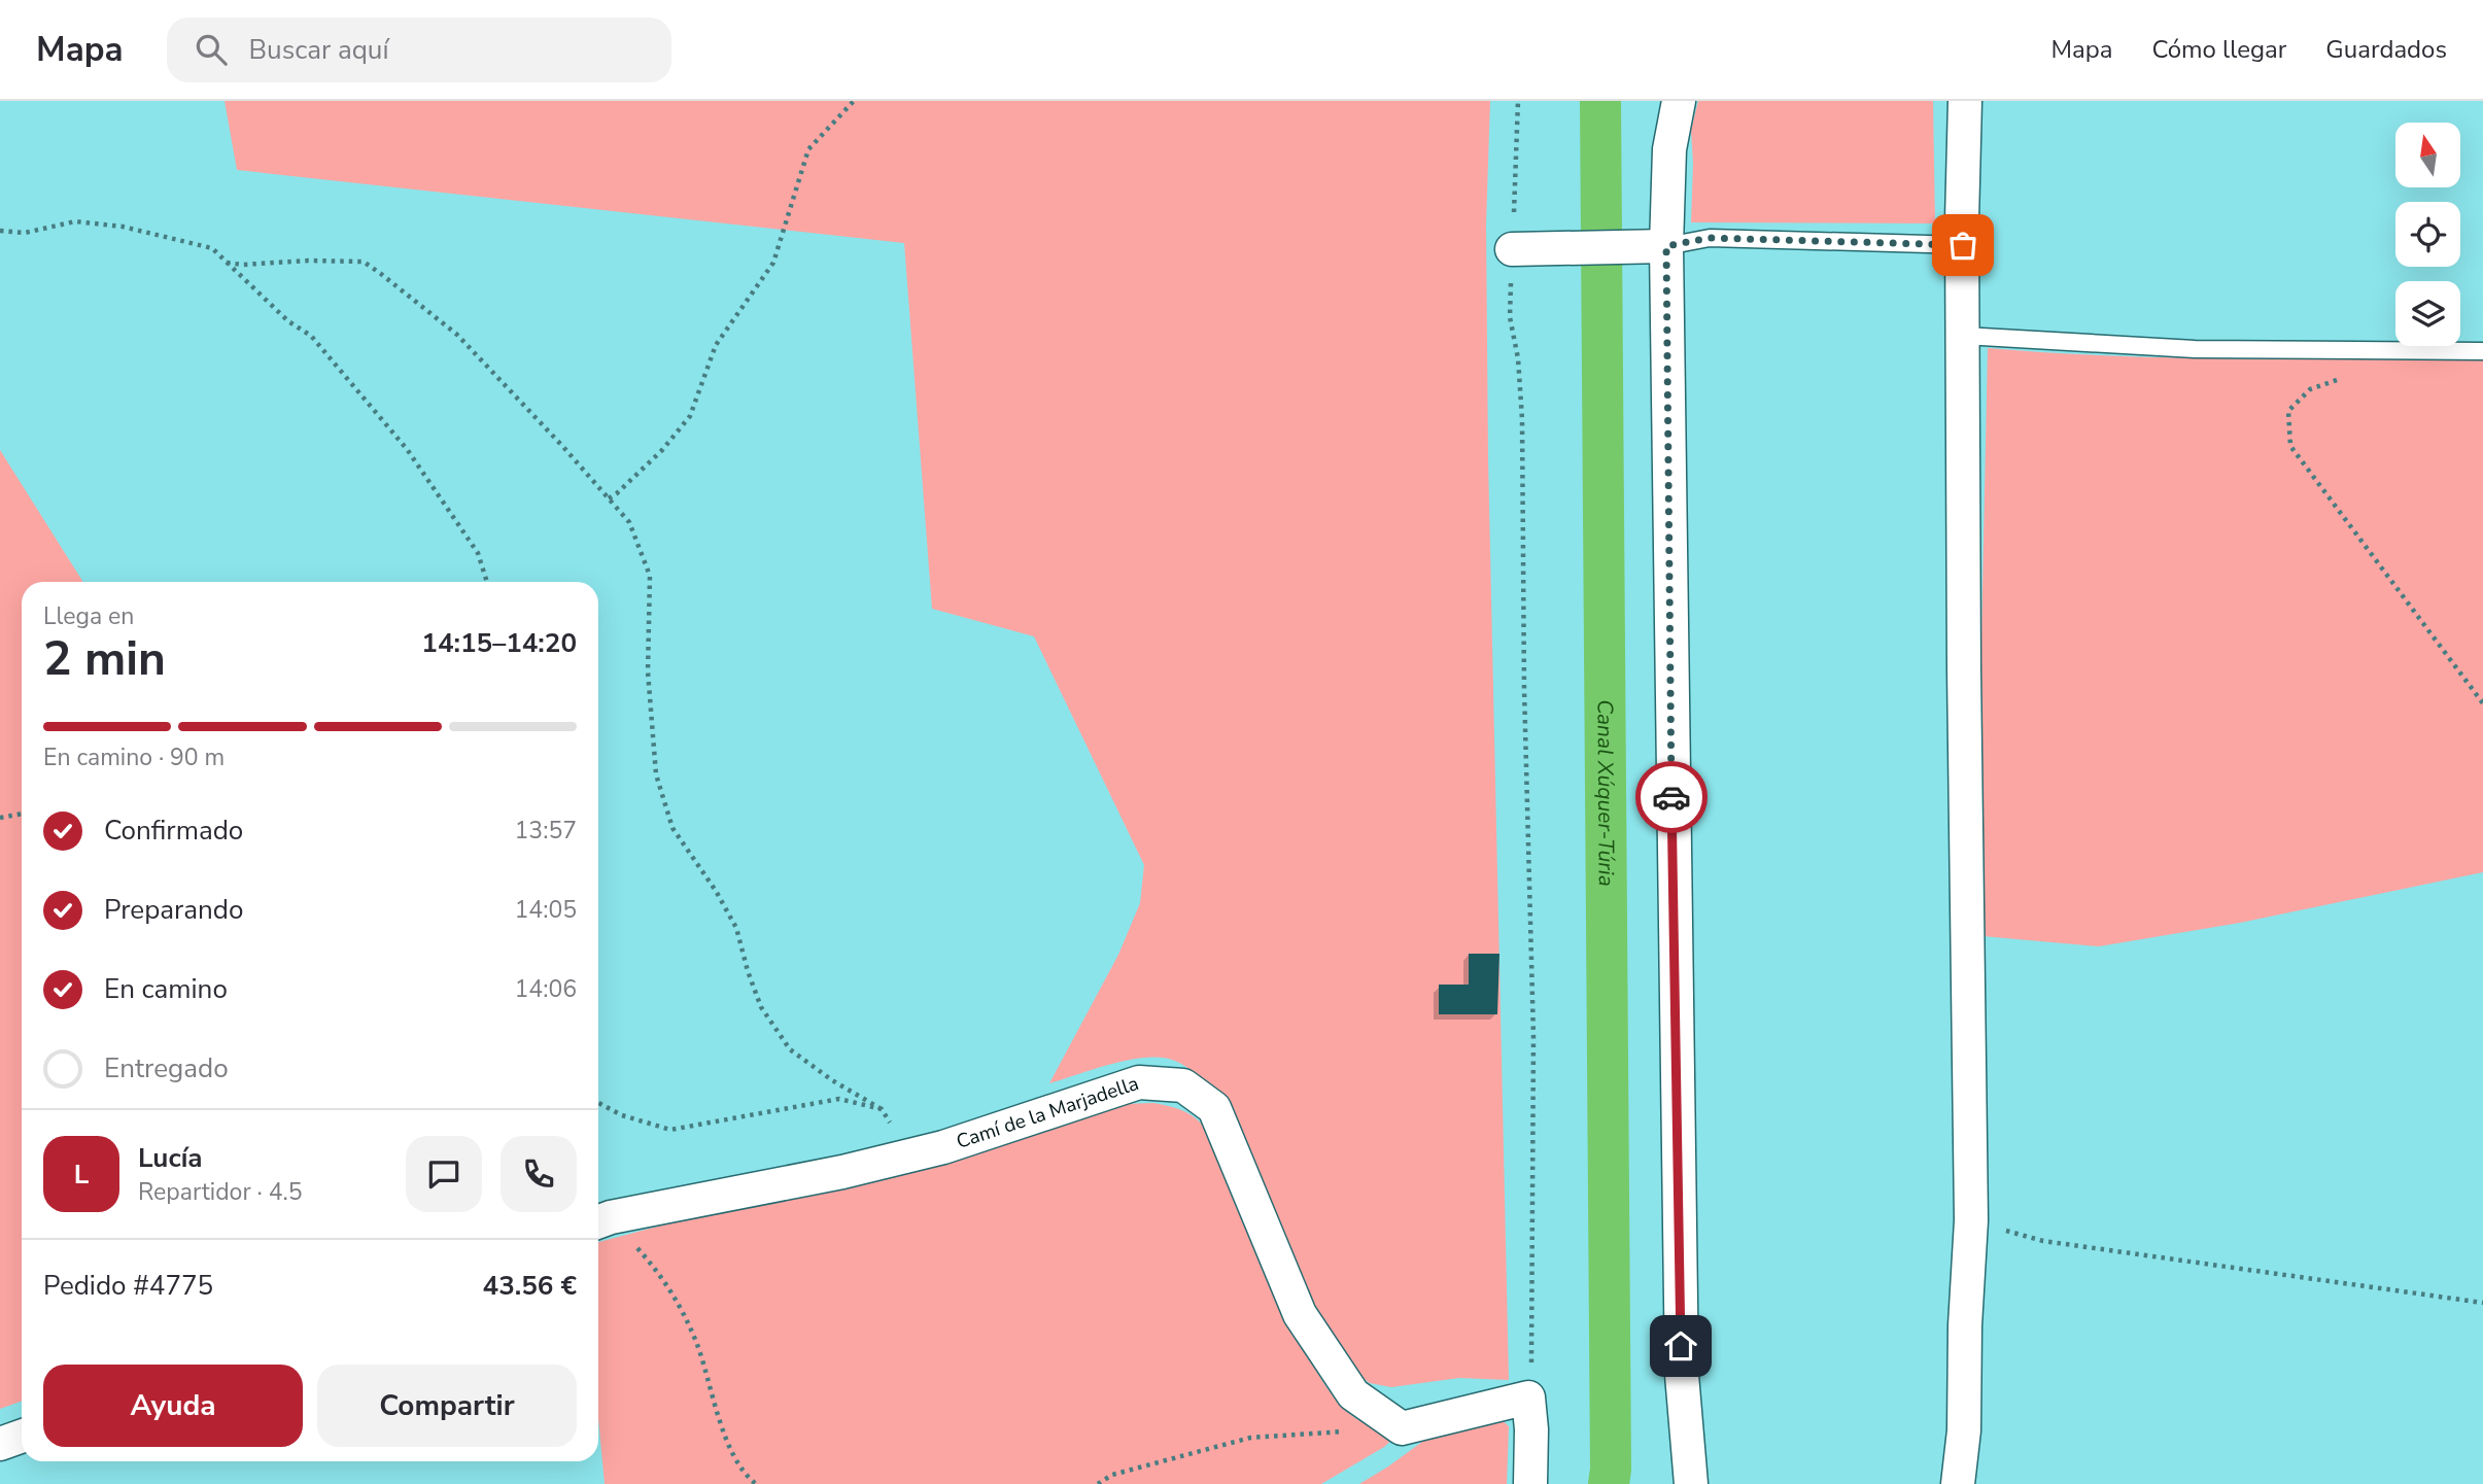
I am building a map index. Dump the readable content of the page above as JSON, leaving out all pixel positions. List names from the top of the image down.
{
  "streets": {
    "street": ["Camí de la Marjadella"]
  },
  "water": ["Canal Xúquer-Túria"],
  "north": "top",
  "page": {
    "header": "Mapa",
    "search": "Buscar aquí",
    "nav": ["Mapa", "Cómo llegar", "Guardados"],
    "heading": ["2 min", "Llega en", "14:15–14:20"],
    "panel": [
      "Lucía",
      "Repartidor · 4.5",
      "Pedido #4775",
      "43.56 €"
    ],
    "bar": "En camino · 90 m",
    "list": [
      ["Confirmado", "13:57"],
      ["Preparando", "14:05"],
      ["En camino", "14:06"],
      "Entregado"
    ],
    "round": "L",
    "buttons": ["Ayuda", "Compartir"]
  }
}
